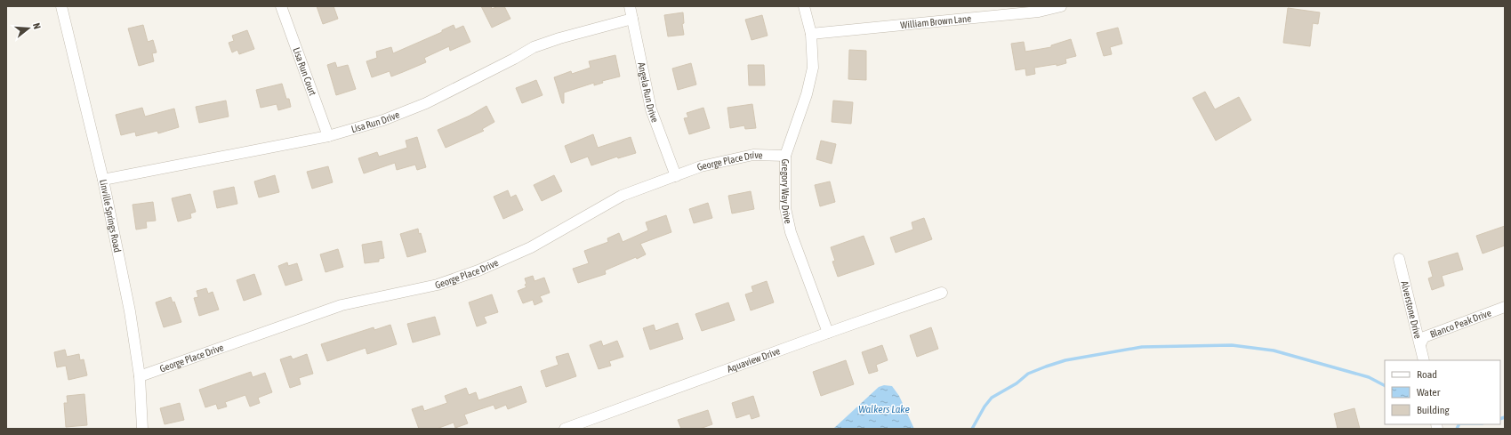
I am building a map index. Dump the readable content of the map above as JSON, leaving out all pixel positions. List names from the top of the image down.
{
  "streets": {
    "street": [
      "William Brown Lane",
      "Lisa Run Court",
      "Angela Run Drive",
      "Lisa Run Drive",
      "George Place Drive",
      "Gregory Way Drive",
      "Linville Springs Road",
      "Alverstone Drive",
      "Blanco Peak Drive",
      "Aquaview Drive"
    ]
  },
  "crossings": [
    ["William Brown Lane", "Gregory Way Drive"],
    ["Lisa Run Court", "Lisa Run Drive"],
    ["Angela Run Drive", "Lisa Run Drive"],
    ["Angela Run Drive", "George Place Drive"],
    ["Lisa Run Drive", "Linville Springs Road"],
    ["George Place Drive", "Gregory Way Drive"],
    ["George Place Drive", "Linville Springs Road"],
    ["Gregory Way Drive", "Aquaview Drive"],
    ["Alverstone Drive", "Blanco Peak Drive"]
  ],
  "water": ["Walkers Lake"],
  "legend": ["Road", "Water", "Building"],
  "north": "right"
}
